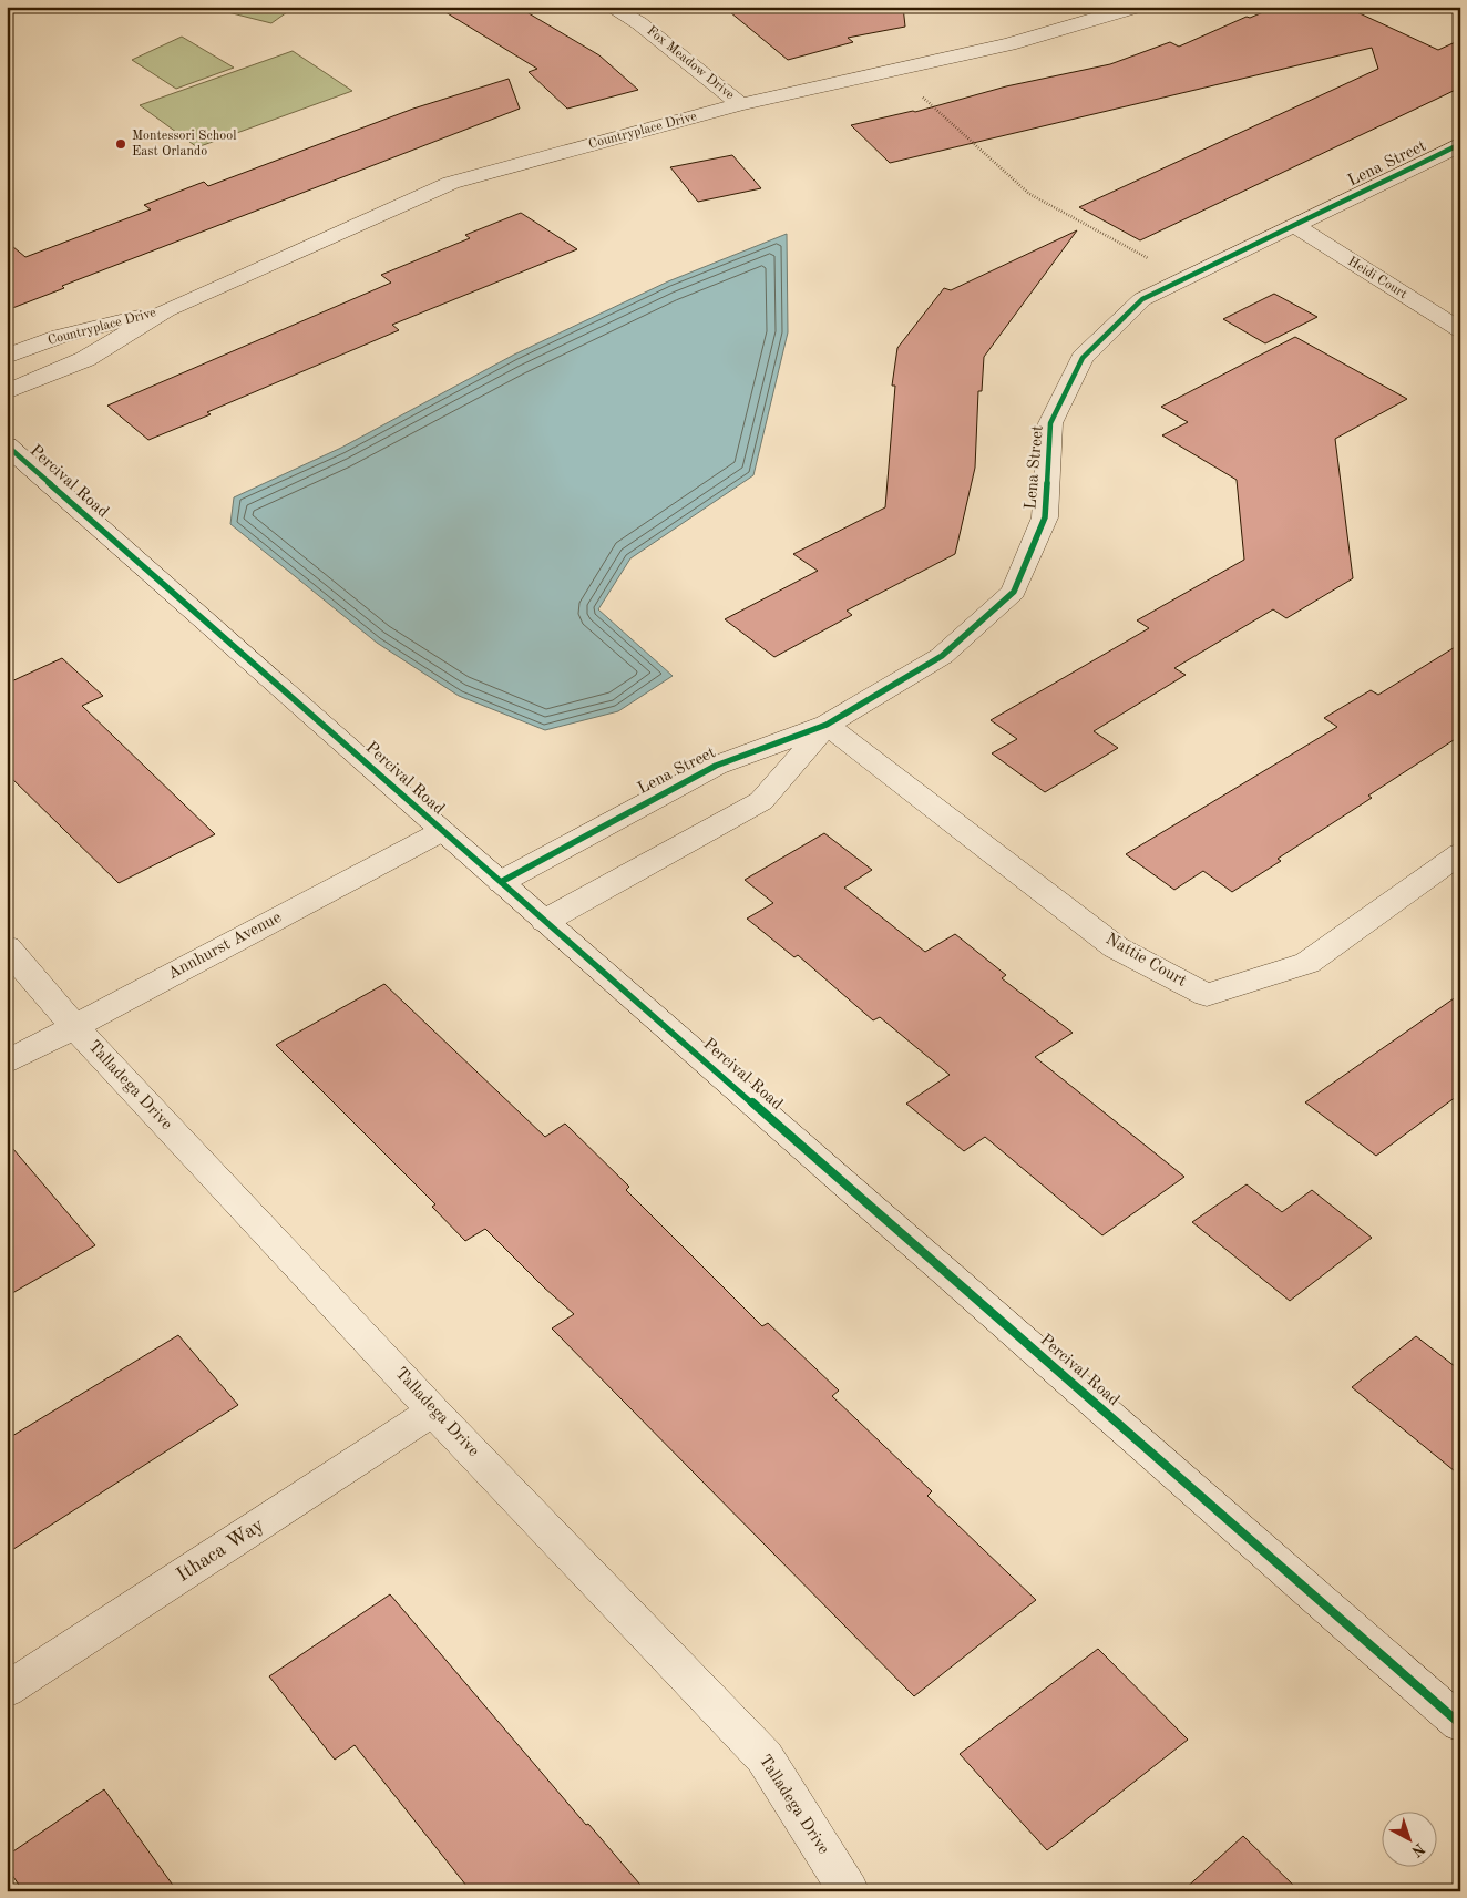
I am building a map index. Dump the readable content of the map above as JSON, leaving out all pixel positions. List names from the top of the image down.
{
  "streets": {
    "street": [
      "Fox Meadow Drive",
      "Countryplace Drive",
      "Lena Street",
      "Heidi Court",
      "Percival Road",
      "Annhurst Avenue",
      "Nattie Court",
      "Talladega Drive",
      "Ithaca Way"
    ]
  },
  "crossings": [
    ["Fox Meadow Drive", "Countryplace Drive"],
    ["Lena Street", "Heidi Court"],
    ["Lena Street", "Percival Road"],
    ["Lena Street", "Nattie Court"],
    ["Percival Road", "Annhurst Avenue"],
    ["Annhurst Avenue", "Talladega Drive"],
    ["Talladega Drive", "Ithaca Way"]
  ],
  "places": ["Montessori School East Orlando"],
  "north": "bottom right"
}
